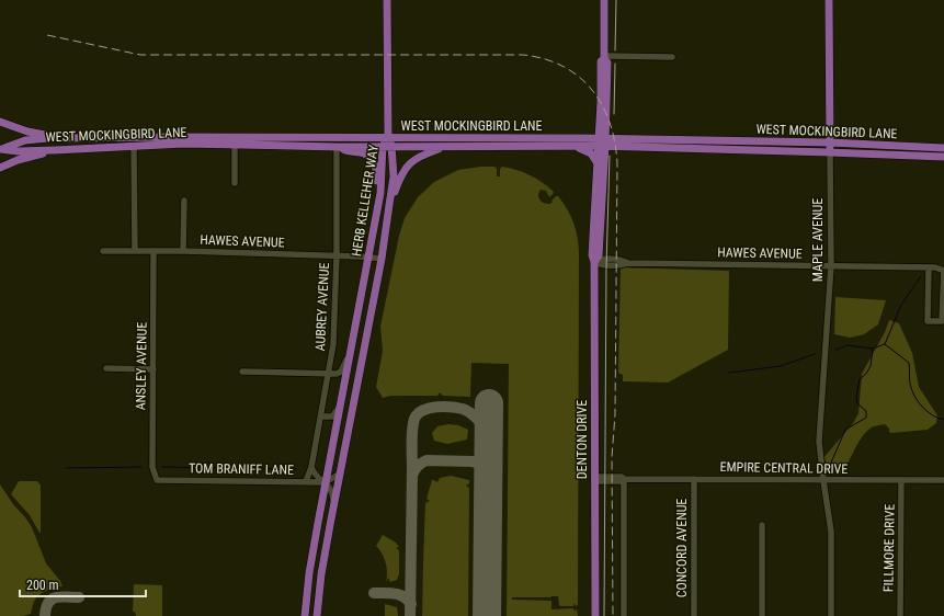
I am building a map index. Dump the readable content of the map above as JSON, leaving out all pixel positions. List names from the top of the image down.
{
  "streets": {
    "main road": [
      "WEST MOCKINGBIRD LANE",
      "HERB KELLEHER WAY",
      "MAPLE AVENUE",
      "DENTON DRIVE"
    ],
    "street": [
      "HAWES AVENUE",
      "AUBREY AVENUE",
      "ANSLEY AVENUE",
      "EMPIRE CENTRAL DRIVE",
      "TOM BRANIFF LANE",
      "CONCORD AVENUE",
      "FILLMORE DRIVE"
    ]
  },
  "crossings": [
    ["WEST MOCKINGBIRD LANE", "HERB KELLEHER WAY"],
    ["WEST MOCKINGBIRD LANE", "MAPLE AVENUE"],
    ["WEST MOCKINGBIRD LANE", "AUBREY AVENUE"],
    ["WEST MOCKINGBIRD LANE", "DENTON DRIVE"],
    ["HERB KELLEHER WAY", "HAWES AVENUE"],
    ["HERB KELLEHER WAY", "TOM BRANIFF LANE"],
    ["MAPLE AVENUE", "HAWES AVENUE"],
    ["MAPLE AVENUE", "EMPIRE CENTRAL DRIVE"],
    ["HAWES AVENUE", "AUBREY AVENUE"],
    ["HAWES AVENUE", "ANSLEY AVENUE"],
    ["HAWES AVENUE", "DENTON DRIVE"],
    ["AUBREY AVENUE", "TOM BRANIFF LANE"],
    ["ANSLEY AVENUE", "TOM BRANIFF LANE"],
    ["DENTON DRIVE", "EMPIRE CENTRAL DRIVE"],
    ["EMPIRE CENTRAL DRIVE", "CONCORD AVENUE"],
    ["EMPIRE CENTRAL DRIVE", "FILLMORE DRIVE"]
  ],
  "scale_bar": "200 m"
}
